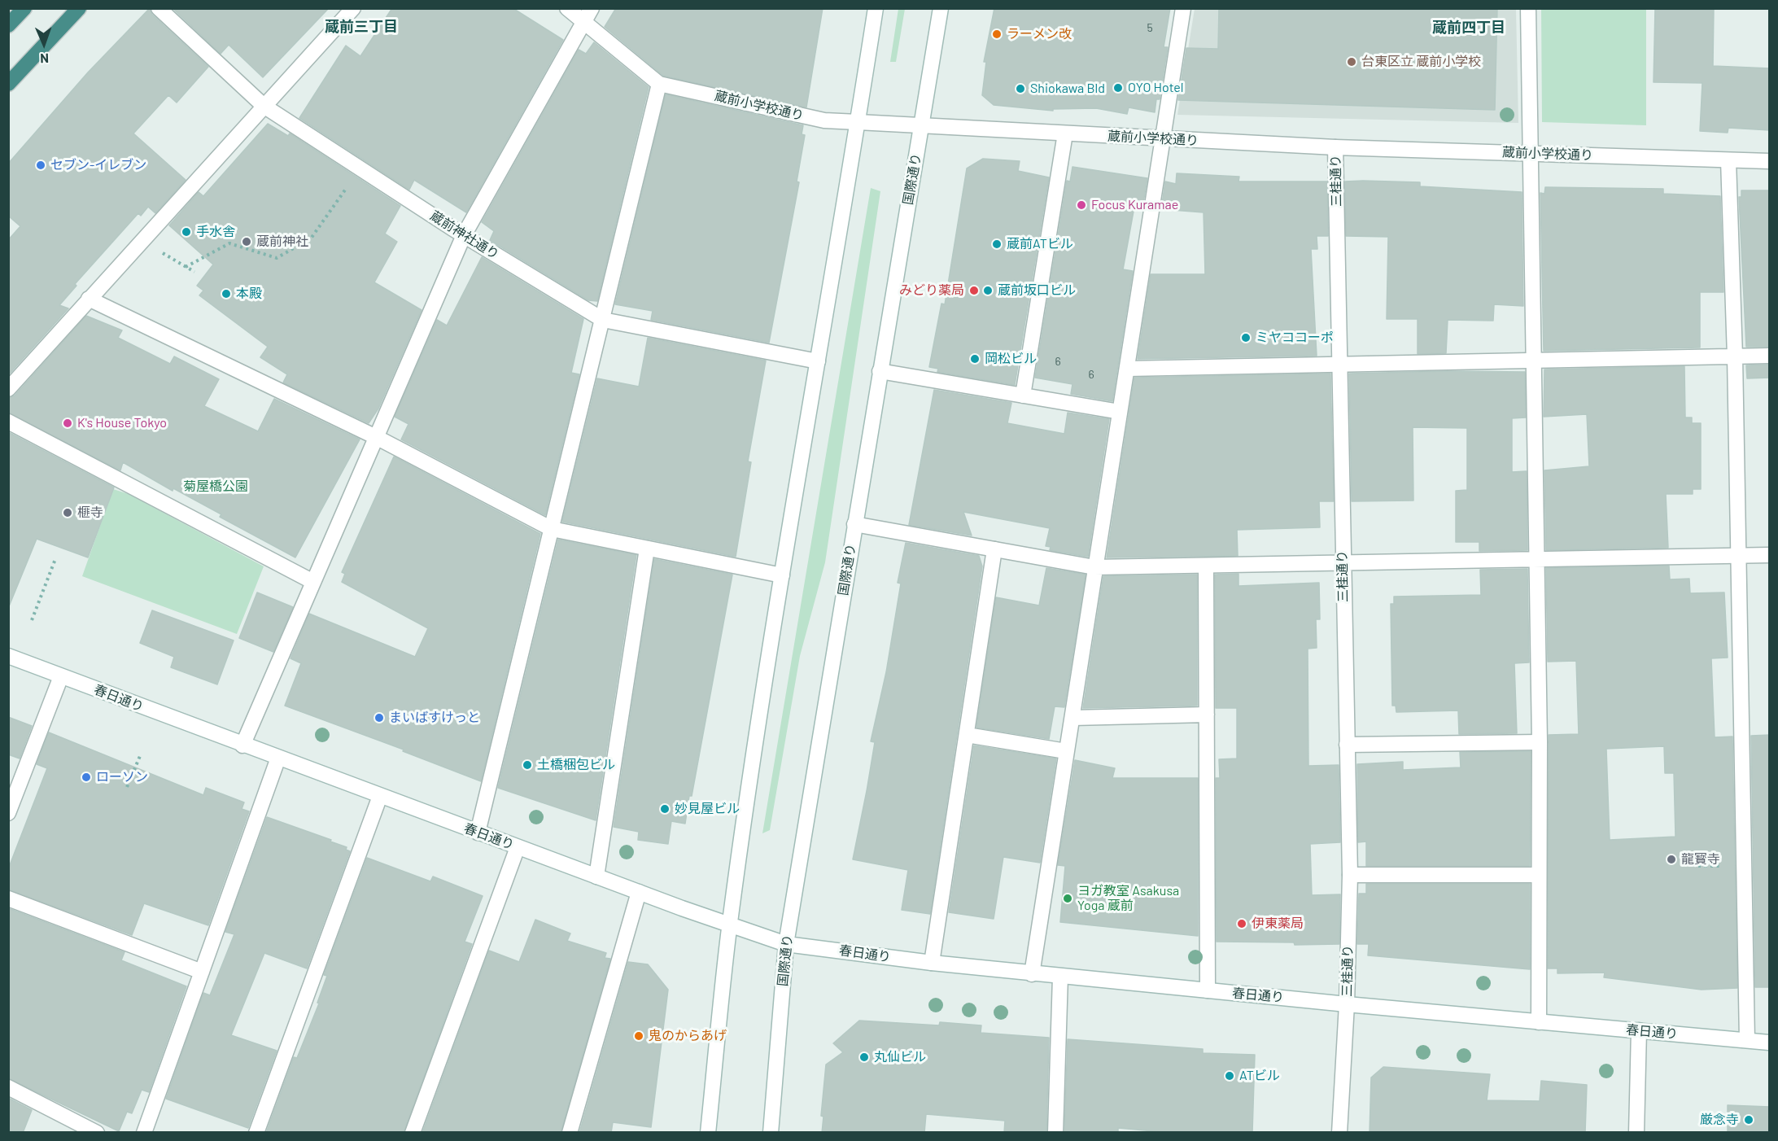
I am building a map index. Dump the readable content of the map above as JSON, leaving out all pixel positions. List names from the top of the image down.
{
  "streets": {
    "street": [
      "蔵前小学校通り",
      "国際通り",
      "三桂通り",
      "蔵前神社通り",
      "春日通り"
    ]
  },
  "crossings": [
    ["蔵前小学校通り", "国際通り"],
    ["蔵前小学校通り", "三桂通り"],
    ["国際通り", "春日通り"],
    ["三桂通り", "春日通り"]
  ],
  "districts": ["蔵前三丁目", "蔵前四丁目"],
  "parks": ["菊屋橋公園"],
  "places": [
    "ラーメン改",
    "台東区立 蔵前小学校",
    "OYO Hotel",
    "Shiokawa Bld",
    "セブン-イレブン",
    "Focus Kuramae",
    "手水舎",
    "蔵前神社",
    "蔵前ATビル",
    "みどり薬局",
    "蔵前坂口ビル",
    "本殿",
    "ミヤココーポ",
    "岡松ビル",
    "K's House Tokyo",
    "榧寺",
    "まいばすけっと",
    "土橋梱包ビル",
    "ローソン",
    "妙見屋ビル",
    "龍寳寺",
    "ヨガ教室 Asakusa Yoga 蔵前",
    "伊東薬局",
    "鬼のからあげ",
    "丸仙ビル",
    "ATビル",
    "厳念寺"
  ],
  "house_numbers": ["5", "6", "6"],
  "north": "bottom"
}
